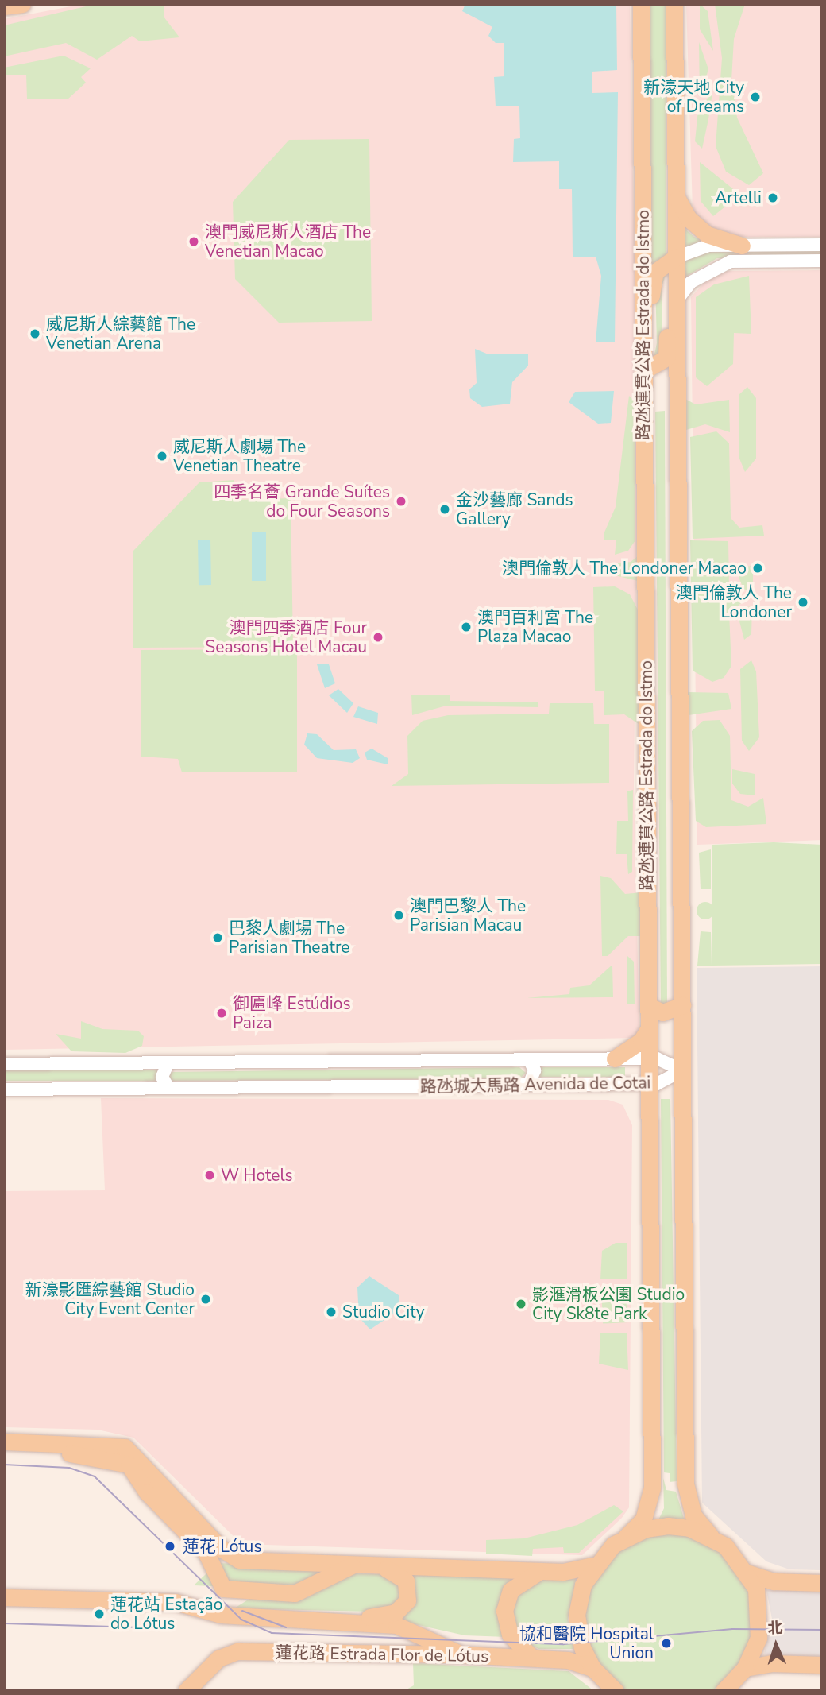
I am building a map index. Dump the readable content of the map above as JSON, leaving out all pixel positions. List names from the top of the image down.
{
  "streets": {
    "main road": ["路氹連貫公路 Estrada do Istmo", "蓮花路 Estrada Flor de Lótus"],
    "street": ["路氹城大馬路 Avenida de Cotai"]
  },
  "crossings": [
    ["路氹連貫公路 Estrada do Istmo", "路氹城大馬路 Avenida de Cotai"]
  ],
  "places": [
    "新濠天地 City of Dreams",
    "Artelli",
    "澳門威尼斯人酒店 The Venetian Macao",
    "威尼斯人綜藝館 The Venetian Arena",
    "威尼斯人劇場 The Venetian Theatre",
    "四季名薈 Grande Suítes do Four Seasons",
    "金沙藝廊 Sands Gallery",
    "澳門倫敦人 The Londoner Macao",
    "澳門倫敦人 The Londoner",
    "澳門百利宮 The Plaza Macao",
    "澳門四季酒店 Four Seasons Hotel Macau",
    "澳門巴黎人 The Parisian Macau",
    "巴黎人劇場 The Parisian Theatre",
    "御匾峰 Estúdios Paiza",
    "W Hotels",
    "新濠影匯綜藝館 Studio City Event Center",
    "影滙滑板公園 Studio City Sk8te Park",
    "Studio City",
    "蓮花 Lótus",
    "蓮花站 Estação do Lótus",
    "協和醫院 Hospital Union"
  ],
  "north": "top"
}
